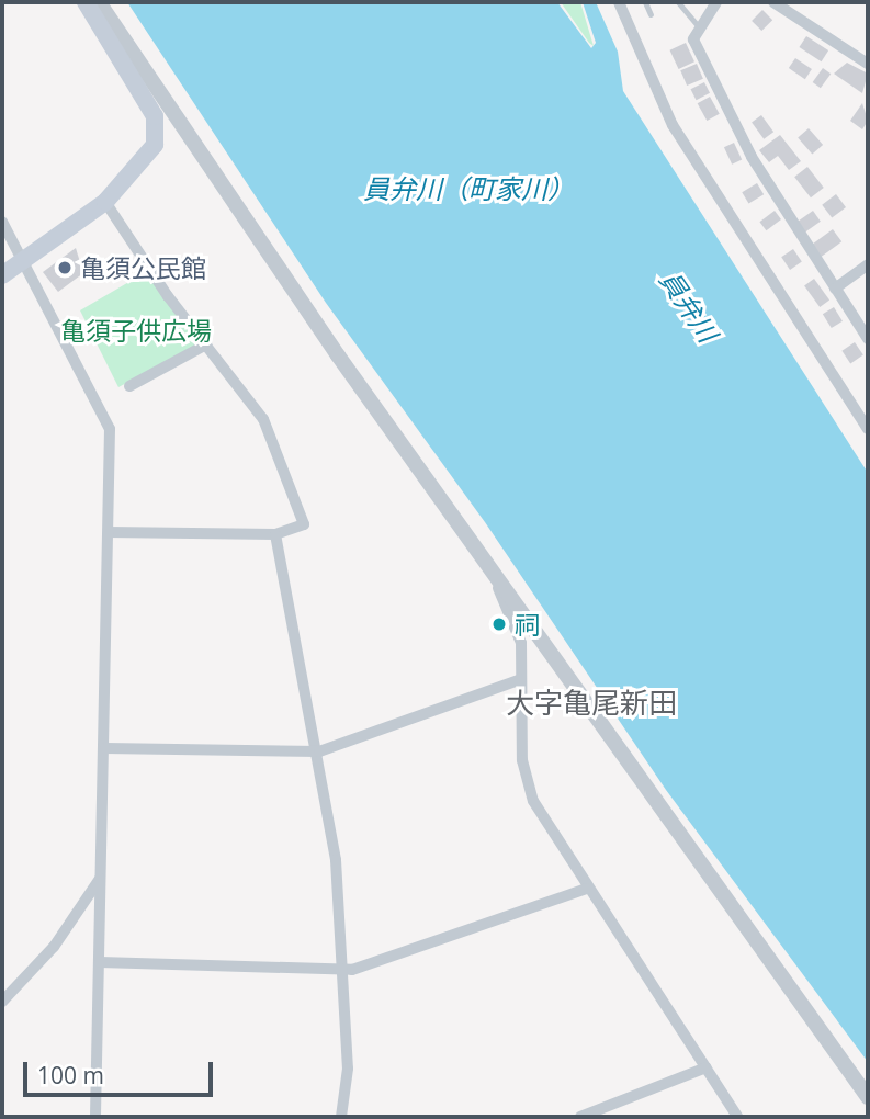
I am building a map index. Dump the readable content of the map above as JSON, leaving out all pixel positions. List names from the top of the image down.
{
  "districts": ["大字亀尾新田"],
  "water": ["員弁川（町家川）", "員弁川"],
  "parks": ["亀須子供広場"],
  "places": ["亀須公民館", "祠"],
  "scale_bar": "100 m"
}
